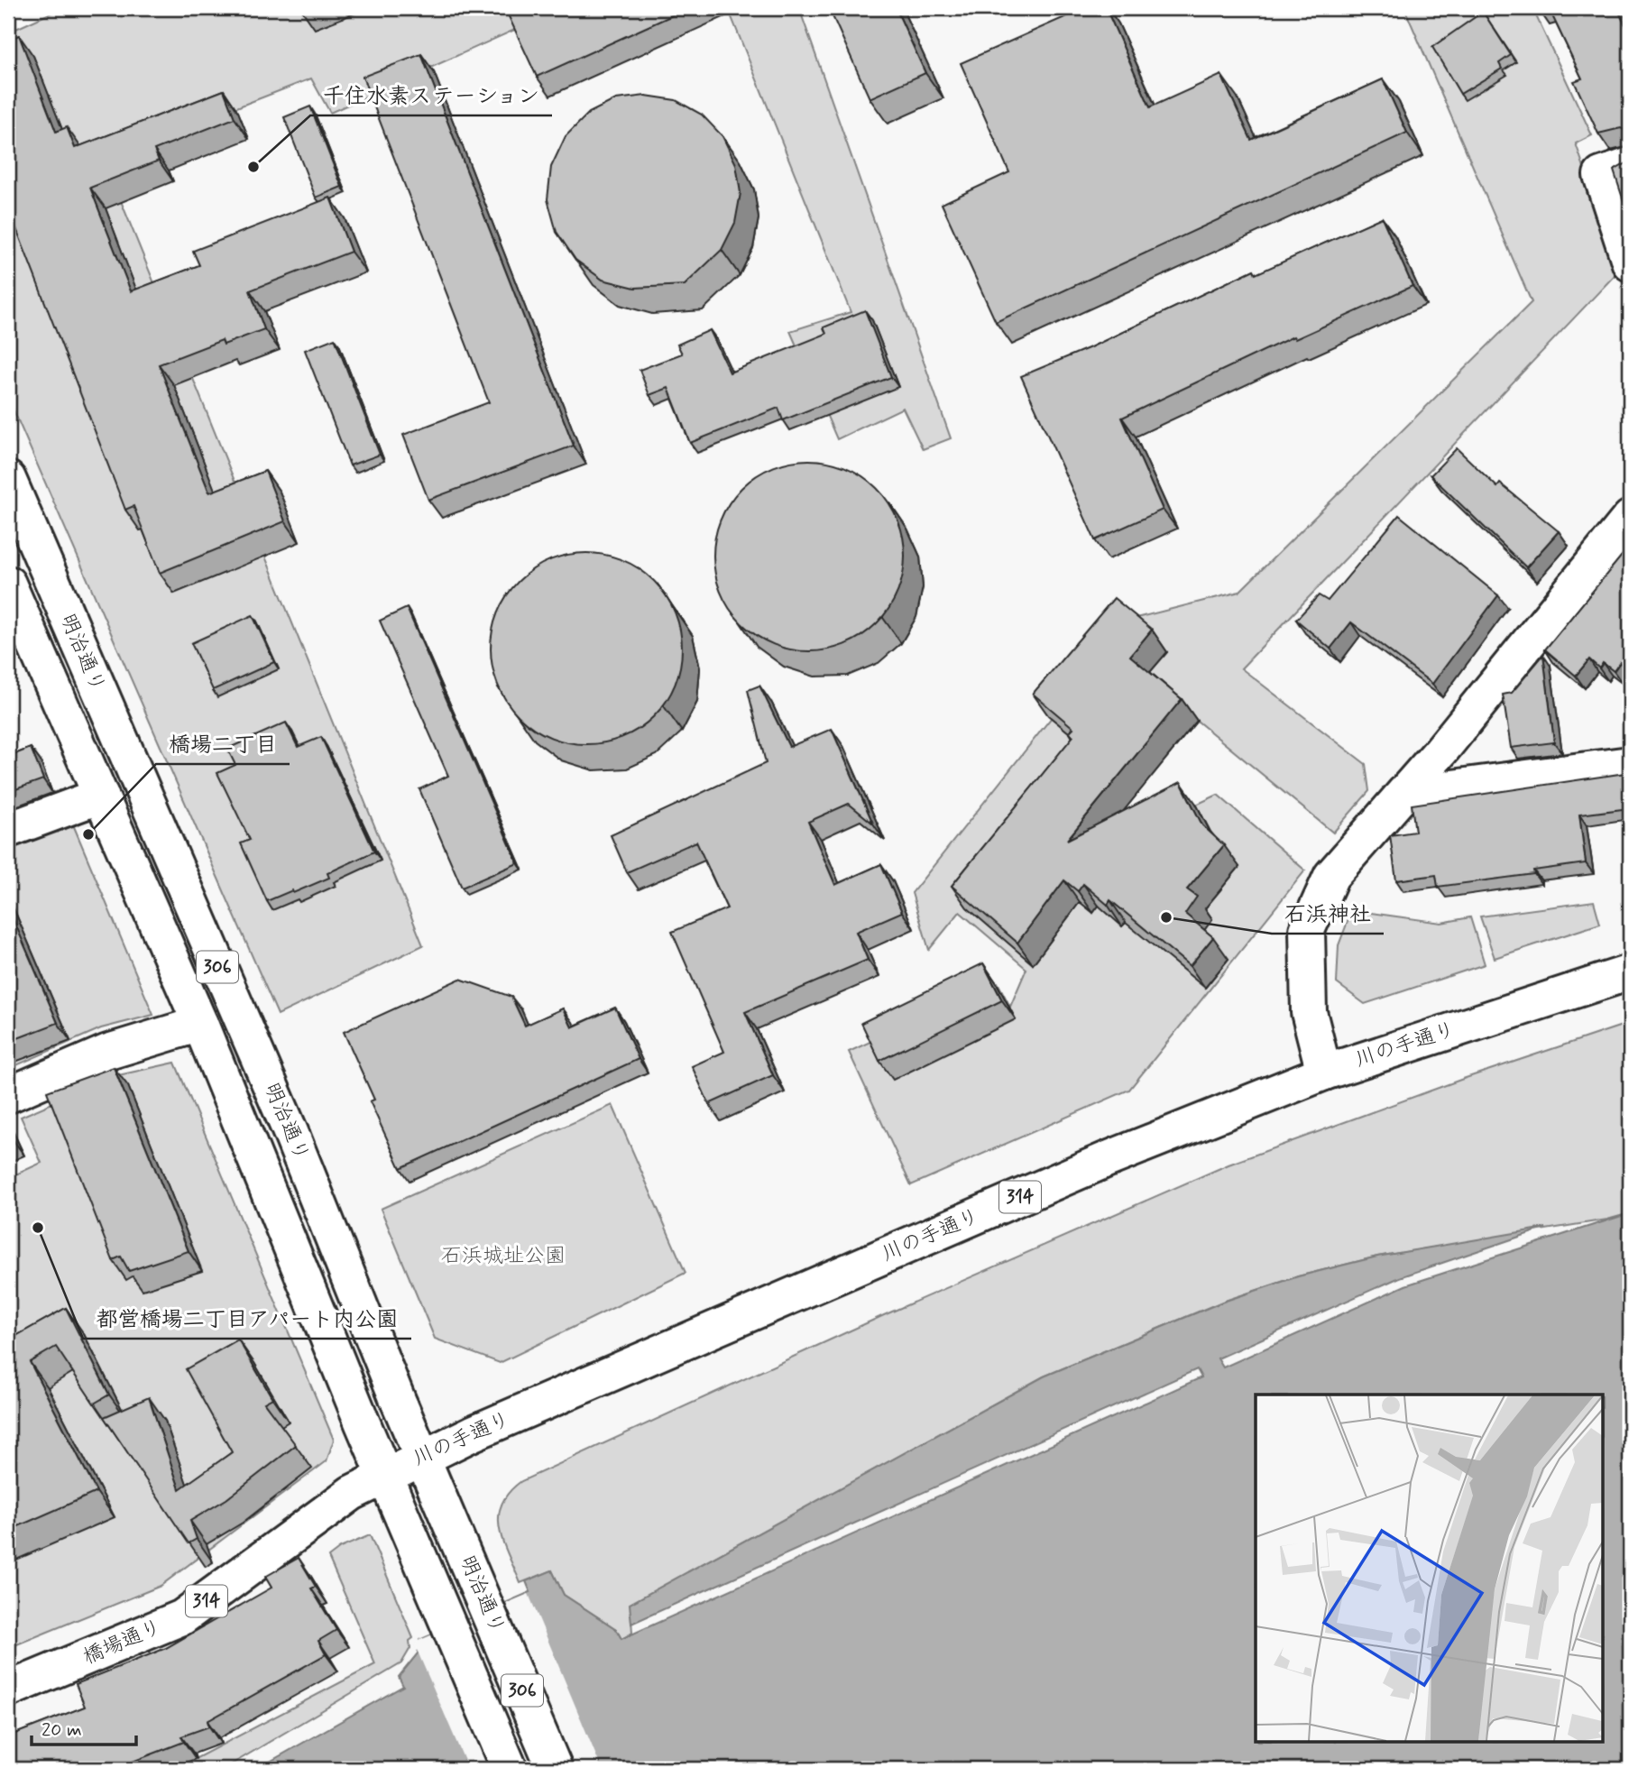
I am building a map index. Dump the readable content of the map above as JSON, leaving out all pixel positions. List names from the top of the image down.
{
  "streets": {
    "main road": [
      "明治通り",
      "306",
      "川の手通り",
      "314",
      "橋場通り"
    ]
  },
  "crossings": [
    ["明治通り", "川の手通り"],
    ["明治通り", "橋場通り"],
    ["川の手通り", "橋場通り"]
  ],
  "parks": ["石浜城址公園"],
  "places": [
    "千住水素ステーション",
    "橋場二丁目",
    "石浜神社",
    "都営橋場二丁目アパート内公園"
  ],
  "scale_bar": "20 m"
}
